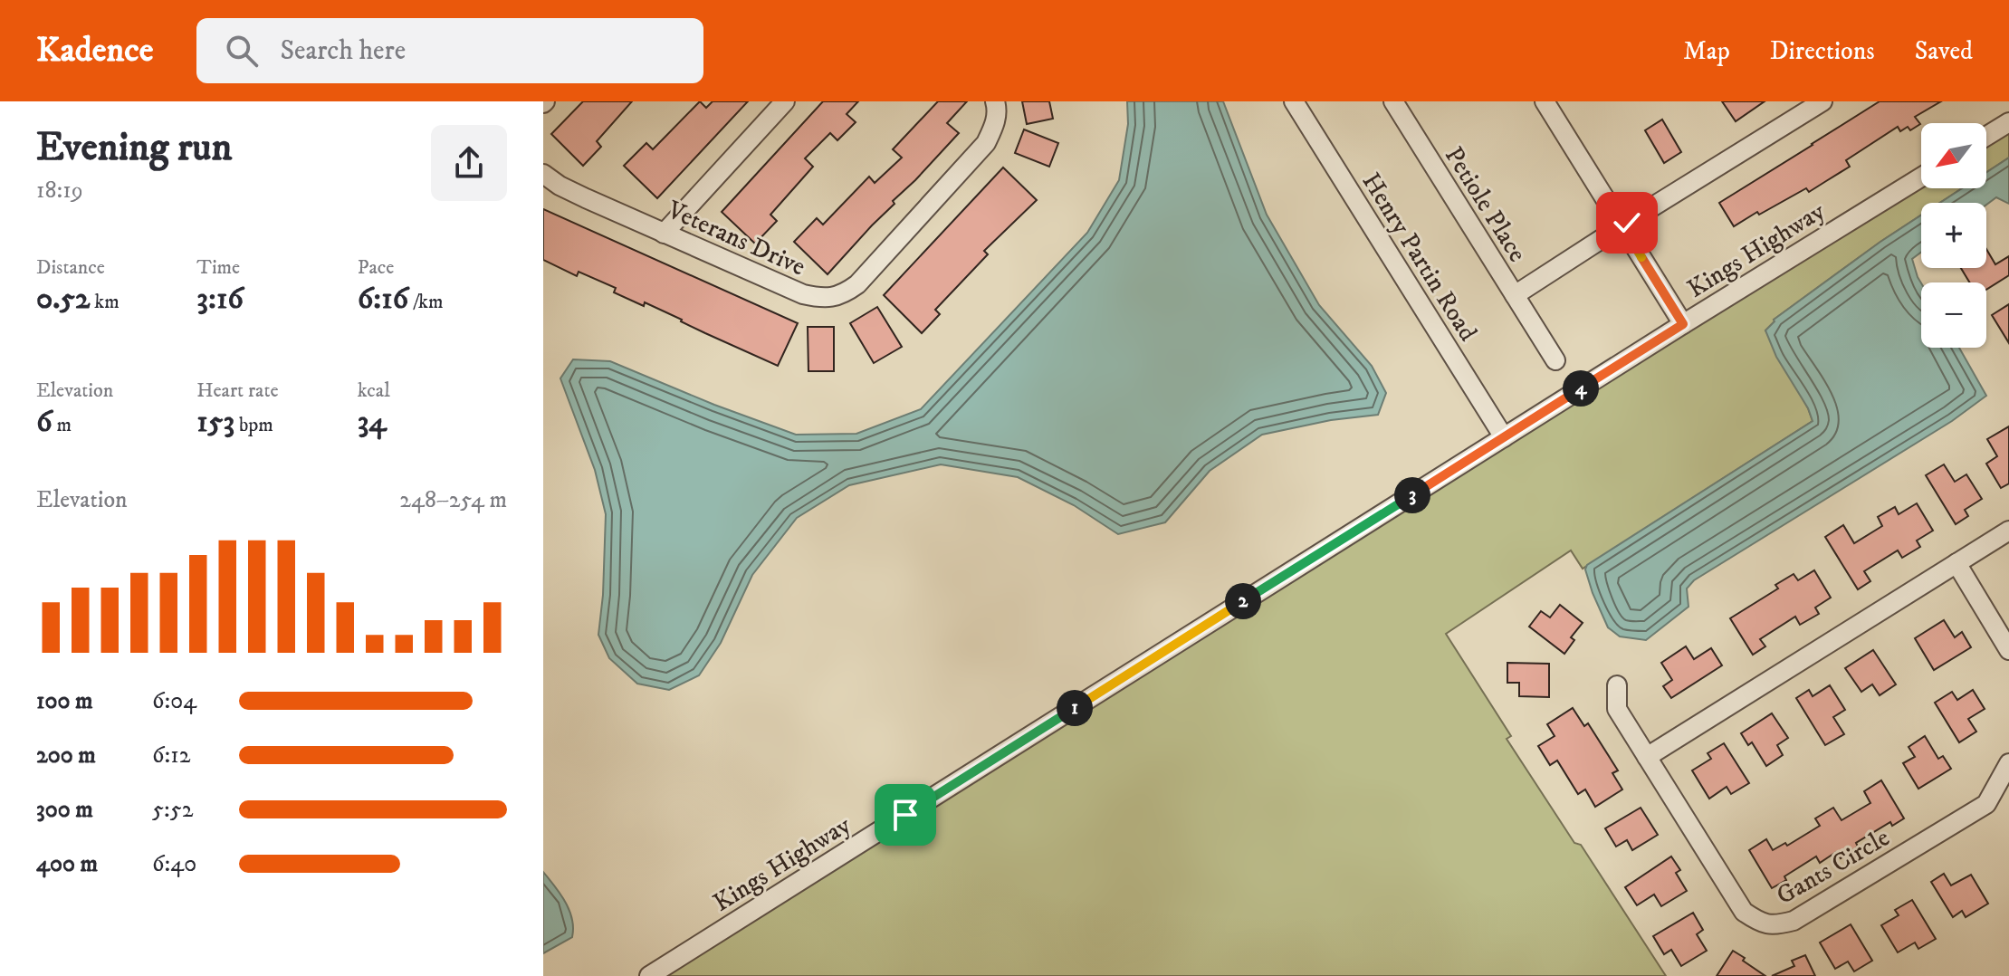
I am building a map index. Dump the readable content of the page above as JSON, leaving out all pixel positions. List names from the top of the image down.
{
  "streets": {
    "street": [
      "Petiole Place",
      "Veterans Drive",
      "Kings Highway",
      "Henry Partin Road",
      "Gants Circle"
    ]
  },
  "crossings": [
    ["Kings Highway", "Henry Partin Road"]
  ],
  "north": "bottom left",
  "page": {
    "header": "Kadence",
    "search": "Search here",
    "nav": ["Map", "Directions", "Saved"],
    "heading": ["Evening run", "18:19"],
    "map_buttons": ["+", "−"],
    "stats": [
      ["Distance", "0.52 km"],
      ["Time", "3:16"],
      ["Pace", "6:16 /km"],
      ["Elevation", "6 m"],
      ["Heart rate", "153 bpm"],
      ["kcal", "34"]
    ],
    "pins": [
      "4",
      "3",
      "2",
      "1"
    ],
    "chart": ["Elevation", "248–254 m"],
    "list": [
      {
        "name": "100 m",
        "note": "6:04"
      },
      {
        "name": "200 m",
        "note": "6:12"
      },
      {
        "name": "300 m",
        "note": "5:52"
      },
      {
        "name": "400 m",
        "note": "6:40"
      }
    ]
  }
}
